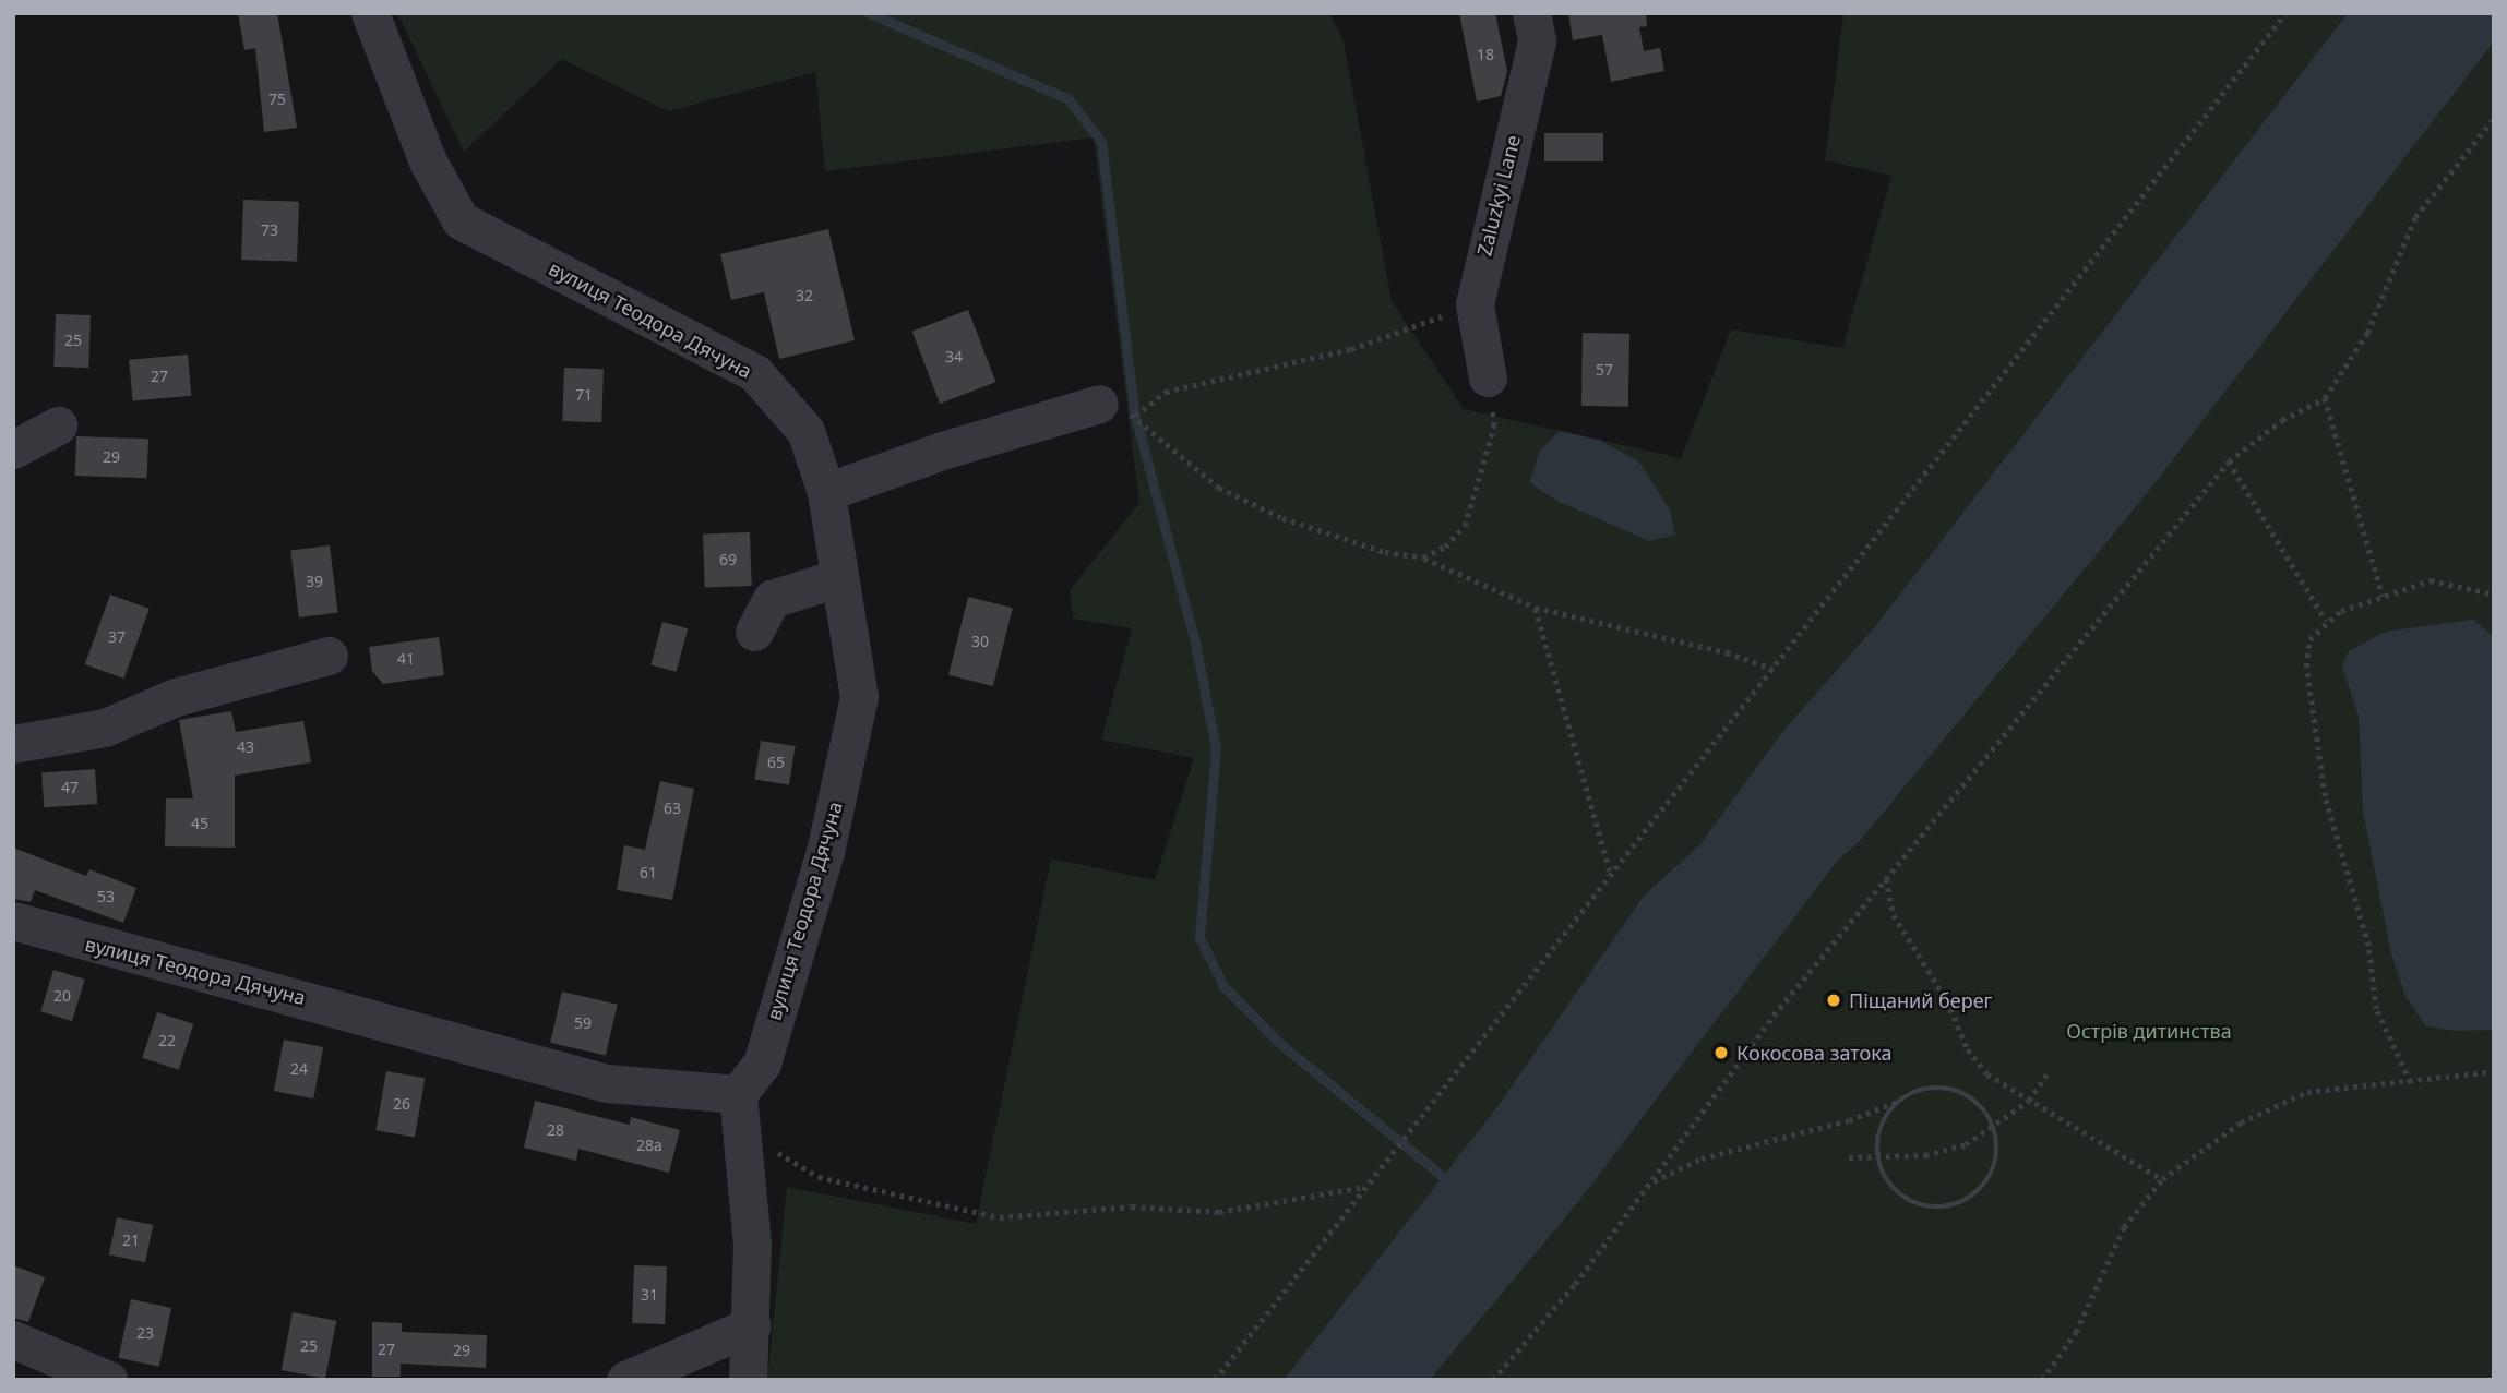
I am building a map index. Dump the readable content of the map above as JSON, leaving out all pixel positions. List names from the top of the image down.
{
  "streets": {
    "street": ["Zaluzkyi Lane", "вулиця Теодора Дячуна"]
  },
  "parks": ["Острів дитинства"],
  "places": ["Піщаний берег", "Кокосова затока"],
  "house_numbers": [
    "18",
    "75",
    "73",
    "32",
    "25",
    "34",
    "57",
    "27",
    "71",
    "29",
    "69",
    "39",
    "37",
    "30",
    "41",
    "43",
    "65",
    "47",
    "63",
    "45",
    "61",
    "53",
    "20",
    "59",
    "22",
    "24",
    "26",
    "28",
    "28а",
    "21",
    "31",
    "23",
    "25",
    "27",
    "29"
  ]
}
